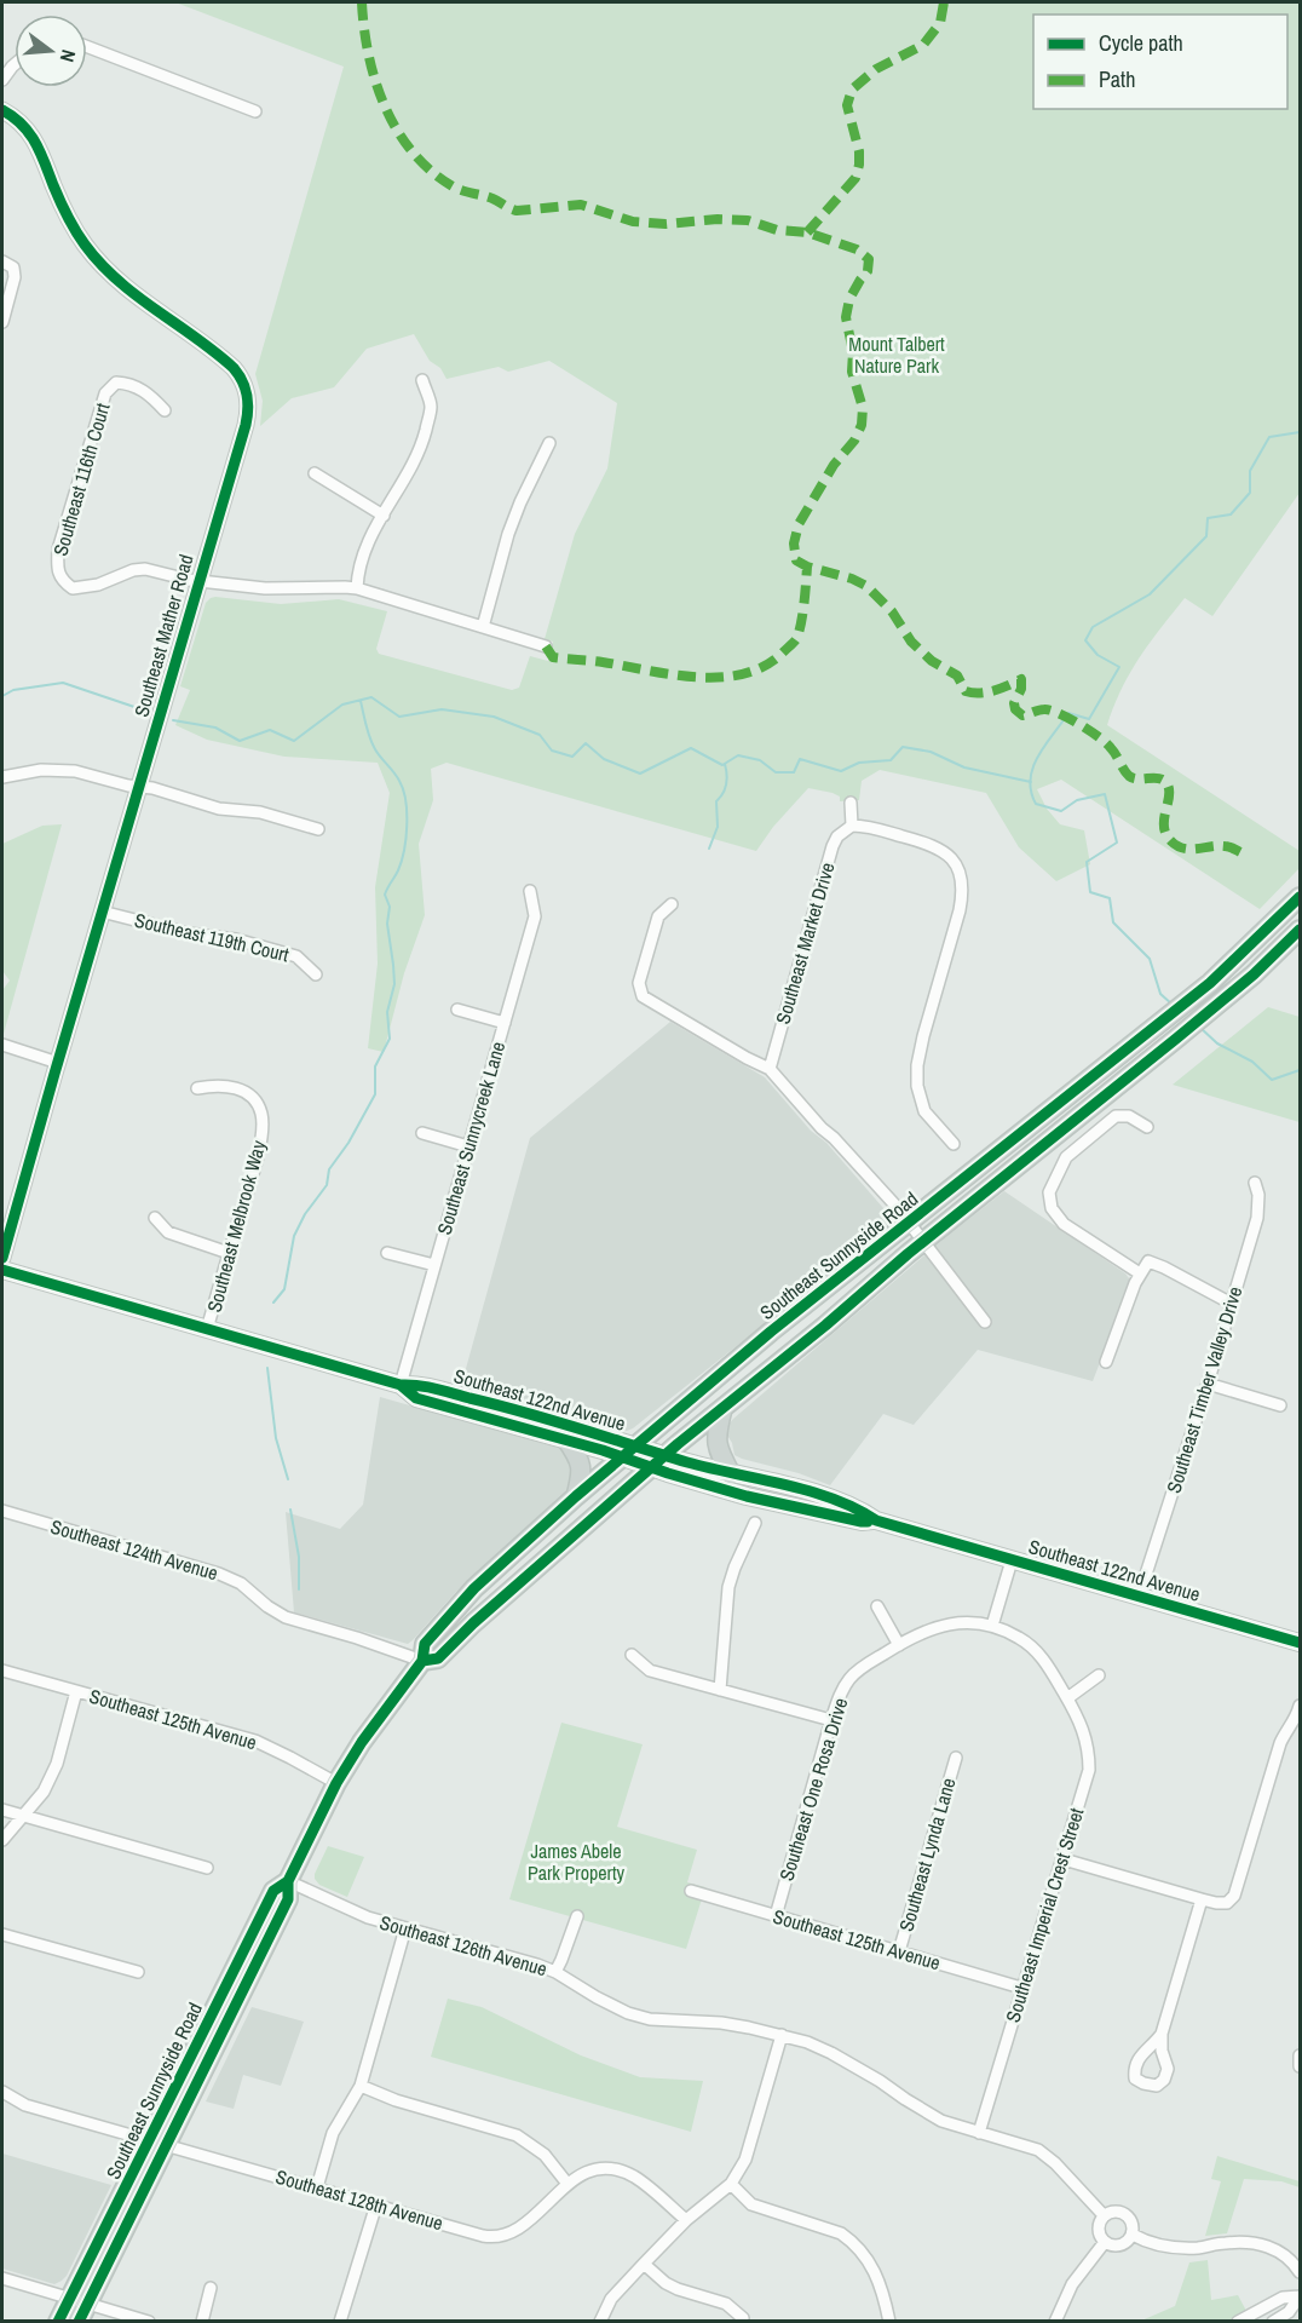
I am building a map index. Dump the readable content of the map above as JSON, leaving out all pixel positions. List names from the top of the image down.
{
  "streets": {
    "main road": ["Southeast Sunnyside Road", "Southeast 122nd Avenue"],
    "street": [
      "Southeast 116th Court",
      "Southeast Mather Road",
      "Southeast 119th Court",
      "Southeast Market Drive",
      "Southeast Sunnycreek Lane",
      "Southeast Melbrook Way",
      "Southeast Timber Valley Drive",
      "Southeast 124th Avenue",
      "Southeast 125th Avenue",
      "Southeast One Rosa Drive",
      "Southeast Lynda Lane",
      "Southeast Imperial Crest Street",
      "Southeast 126th Avenue",
      "Southeast 128th Avenue"
    ]
  },
  "crossings": [
    ["Southeast 116th Court", "Southeast Mather Road"],
    ["Southeast Mather Road", "Southeast 119th Court"],
    ["Southeast Sunnycreek Lane", "Southeast 122nd Avenue"],
    ["Southeast Melbrook Way", "Southeast 122nd Avenue"],
    ["Southeast Sunnyside Road", "Southeast 122nd Avenue"],
    ["Southeast Sunnyside Road", "Southeast 124th Avenue"],
    ["Southeast Sunnyside Road", "Southeast 125th Avenue"],
    ["Southeast Sunnyside Road", "Southeast 126th Avenue"],
    ["Southeast Sunnyside Road", "Southeast 128th Avenue"],
    ["Southeast Timber Valley Drive", "Southeast 122nd Avenue"],
    ["Southeast 125th Avenue", "Southeast One Rosa Drive"],
    ["Southeast 125th Avenue", "Southeast Lynda Lane"],
    ["Southeast 125th Avenue", "Southeast Imperial Crest Street"],
    ["Southeast One Rosa Drive", "Southeast Imperial Crest Street"],
    ["Southeast Imperial Crest Street", "Southeast 126th Avenue"]
  ],
  "parks": ["Mount Talbert Nature Park", "James Abele Park Property"],
  "legend": ["Cycle path", "Path"],
  "north": "right"
}
